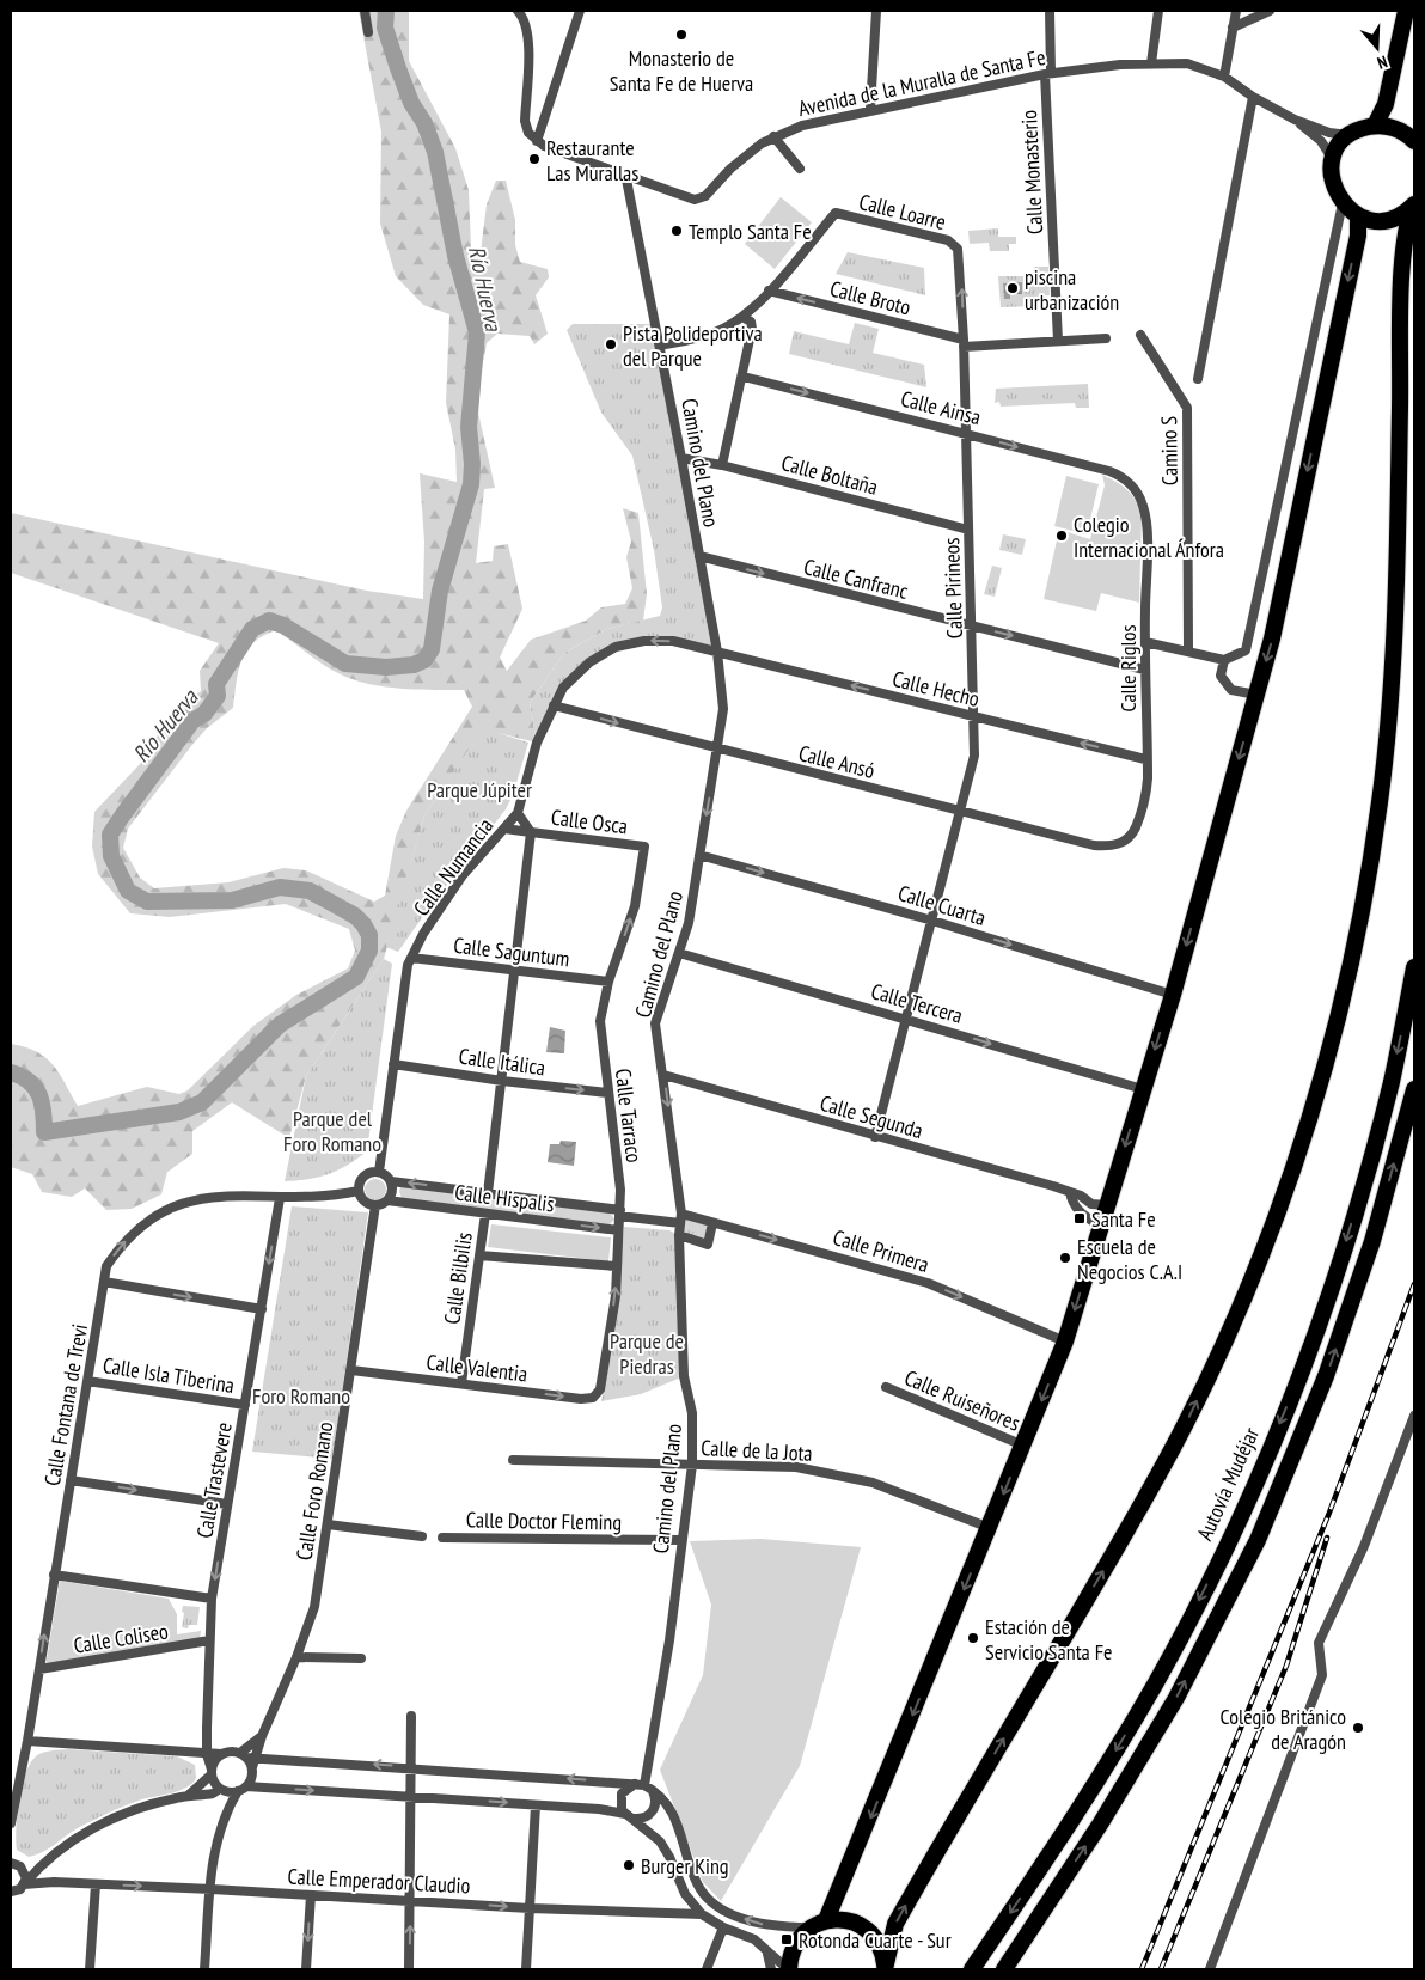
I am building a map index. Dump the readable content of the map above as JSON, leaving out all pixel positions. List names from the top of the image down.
{
  "streets": {
    "highway": ["Autovía Mudéjar"],
    "street": [
      "Avenida de la Muralla de Santa Fe",
      "Calle Monasterio",
      "Calle Loarre",
      "Calle Broto",
      "Calle Ainsa",
      "Camino S",
      "Camino del Plano",
      "Calle Boltaña",
      "Calle Canfranc",
      "Calle Pirineos",
      "Calle Riglos",
      "Calle Hecho",
      "Calle Ansó",
      "Calle Osca",
      "Calle Numancia",
      "Calle Cuarta",
      "Calle Saguntum",
      "Calle Tercera",
      "Calle Itálica",
      "Calle Tarraco",
      "Calle Segunda",
      "Calle Hispalis",
      "Calle Primera",
      "Calle Bilbilis",
      "Calle Valentia",
      "Calle Isla Tiberina",
      "Calle Ruiseñores",
      "Calle Fontana de Trevi",
      "Calle de la Jota",
      "Calle Trastevere",
      "Calle Foro Romano",
      "Calle Doctor Fleming",
      "Calle Coliseo",
      "Calle Emperador Claudio"
    ]
  },
  "crossings": [
    ["Avenida de la Muralla de Santa Fe", "Calle Monasterio"],
    ["Avenida de la Muralla de Santa Fe", "Camino del Plano"],
    ["Calle Monasterio", "Calle Broto"],
    ["Calle Loarre", "Calle Broto"],
    ["Calle Loarre", "Calle Pirineos"],
    ["Calle Broto", "Calle Pirineos"],
    ["Calle Ainsa", "Calle Pirineos"],
    ["Calle Ainsa", "Calle Riglos"],
    ["Camino del Plano", "Calle Boltaña"],
    ["Camino del Plano", "Calle Canfranc"],
    ["Camino del Plano", "Calle Hecho"],
    ["Camino del Plano", "Calle Ansó"],
    ["Camino del Plano", "Calle Numancia"],
    ["Camino del Plano", "Calle Cuarta"],
    ["Camino del Plano", "Calle Tercera"],
    ["Camino del Plano", "Calle Segunda"],
    ["Camino del Plano", "Calle Hispalis"],
    ["Camino del Plano", "Calle Primera"],
    ["Camino del Plano", "Calle de la Jota"],
    ["Camino del Plano", "Calle Doctor Fleming"],
    ["Calle Boltaña", "Calle Pirineos"],
    ["Calle Canfranc", "Calle Pirineos"],
    ["Calle Canfranc", "Calle Riglos"],
    ["Calle Pirineos", "Calle Hecho"],
    ["Calle Pirineos", "Calle Ansó"],
    ["Calle Pirineos", "Calle Cuarta"],
    ["Calle Pirineos", "Calle Tercera"],
    ["Calle Pirineos", "Calle Segunda"],
    ["Calle Riglos", "Calle Hecho"],
    ["Calle Riglos", "Calle Ansó"],
    ["Calle Hecho", "Calle Numancia"],
    ["Calle Ansó", "Calle Numancia"],
    ["Calle Osca", "Calle Numancia"],
    ["Calle Osca", "Calle Tarraco"],
    ["Calle Numancia", "Calle Saguntum"],
    ["Calle Numancia", "Calle Itálica"],
    ["Calle Numancia", "Calle Hispalis"],
    ["Calle Numancia", "Calle Fontana de Trevi"],
    ["Calle Numancia", "Calle Foro Romano"],
    ["Calle Saguntum", "Calle Tarraco"],
    ["Calle Itálica", "Calle Tarraco"],
    ["Calle Tarraco", "Calle Hispalis"],
    ["Calle Tarraco", "Calle Valentia"],
    ["Calle Hispalis", "Calle Primera"],
    ["Calle Hispalis", "Calle Bilbilis"],
    ["Calle Hispalis", "Calle Fontana de Trevi"],
    ["Calle Hispalis", "Calle Foro Romano"],
    ["Calle Bilbilis", "Calle Valentia"],
    ["Calle Valentia", "Calle Foro Romano"],
    ["Calle Isla Tiberina", "Calle Fontana de Trevi"],
    ["Calle Isla Tiberina", "Calle Trastevere"],
    ["Calle Fontana de Trevi", "Calle Trastevere"],
    ["Calle Fontana de Trevi", "Calle Foro Romano"],
    ["Calle Fontana de Trevi", "Calle Coliseo"],
    ["Calle Trastevere", "Calle Foro Romano"],
    ["Calle Trastevere", "Calle Coliseo"]
  ],
  "one_way": [
    "Calle Broto",
    "Calle Ainsa",
    "Calle Canfranc",
    "Calle Hecho",
    "Calle Cuarta",
    "Calle Tercera",
    "Calle Itálica",
    "Calle Tarraco",
    "Calle Primera",
    "Calle Valentia",
    "Calle Trastevere"
  ],
  "water": ["Río Huerva"],
  "parks": [
    "Parque Júpiter",
    "Parque del Foro Romano",
    "Parque de Piedras",
    "Foro Romano"
  ],
  "places": {
    "other": [
      "Monasterio de Santa Fe de Huerva",
      "Restaurante Las Murallas",
      "Templo Santa Fe",
      "piscina urbanización",
      "Pista Polideportiva del Parque",
      "Colegio Internacional Ánfora",
      "Escuela de Negocios C.A.I",
      "Estación de Servicio Santa Fe",
      "Colegio Británico de Aragón",
      "Burger King"
    ],
    "transit": ["Santa Fe", "Rotonda Cuarte - Sur"]
  },
  "north": "bottom"
}
